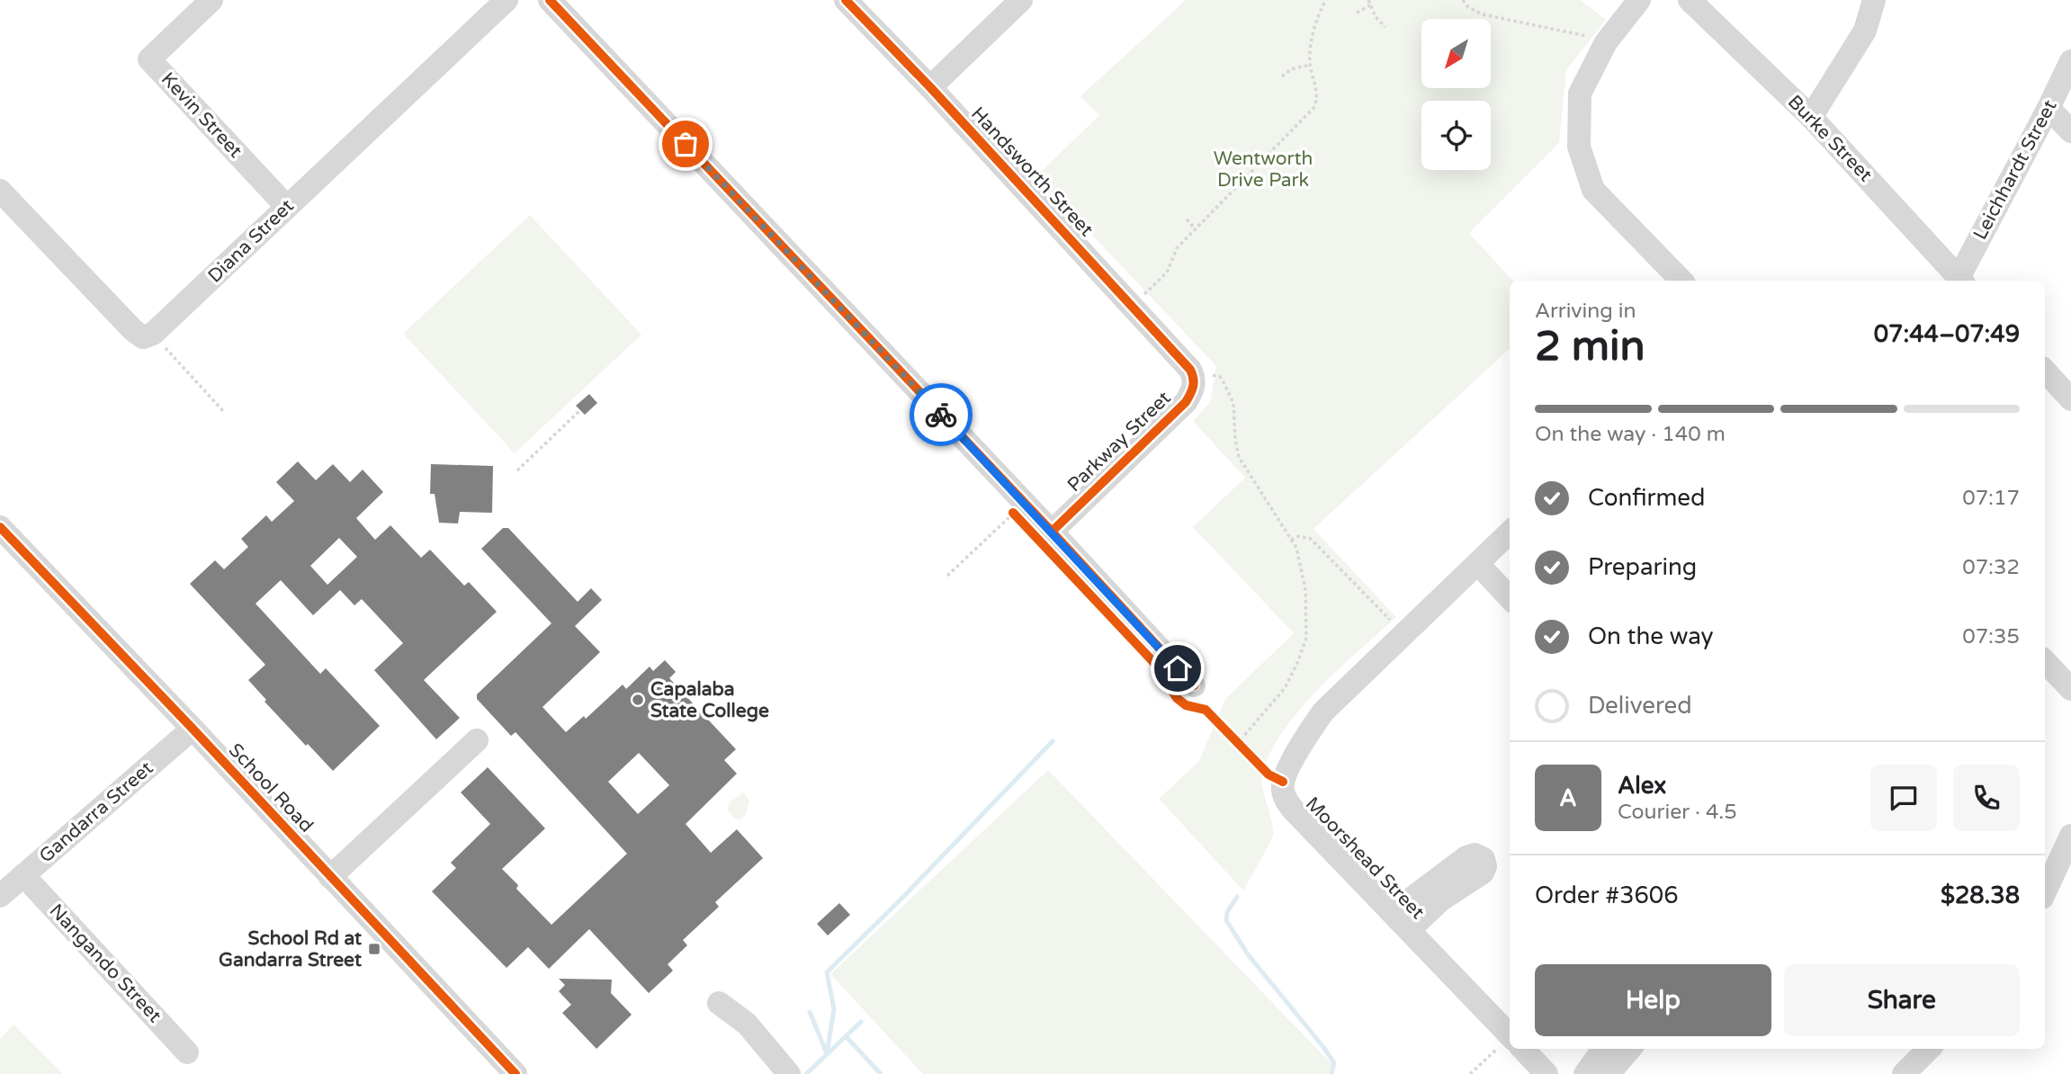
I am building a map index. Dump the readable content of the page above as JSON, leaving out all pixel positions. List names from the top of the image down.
{
  "streets": {
    "street": [
      "Kevin Street",
      "Burke Street",
      "Leichhardt Street",
      "Handsworth Street",
      "Diana Street",
      "Parkway Street",
      "School Road",
      "Gandarra Street",
      "Moorshead Street",
      "Nangando Street"
    ]
  },
  "crossings": [
    ["Kevin Street", "Diana Street"],
    ["Burke Street", "Leichhardt Street"],
    ["Handsworth Street", "Parkway Street"],
    ["School Road", "Gandarra Street"],
    ["Gandarra Street", "Nangando Street"]
  ],
  "parks": ["Wentworth Drive Park"],
  "places": {
    "other": ["Capalaba State College"],
    "transit": ["School Rd at Gandarra Street"]
  },
  "north": "bottom left",
  "page": {
    "heading": ["2 min", "Arriving in", "07:44–07:49"],
    "panel": [
      "Alex",
      "Courier · 4.5",
      "Order #3606",
      "$28.38"
    ],
    "bar": "On the way · 140 m",
    "list": [
      ["Confirmed", "07:17"],
      ["Preparing", "07:32"],
      ["On the way", "07:35"],
      "Delivered"
    ],
    "round": "A",
    "buttons": ["Help", "Share"]
  }
}
